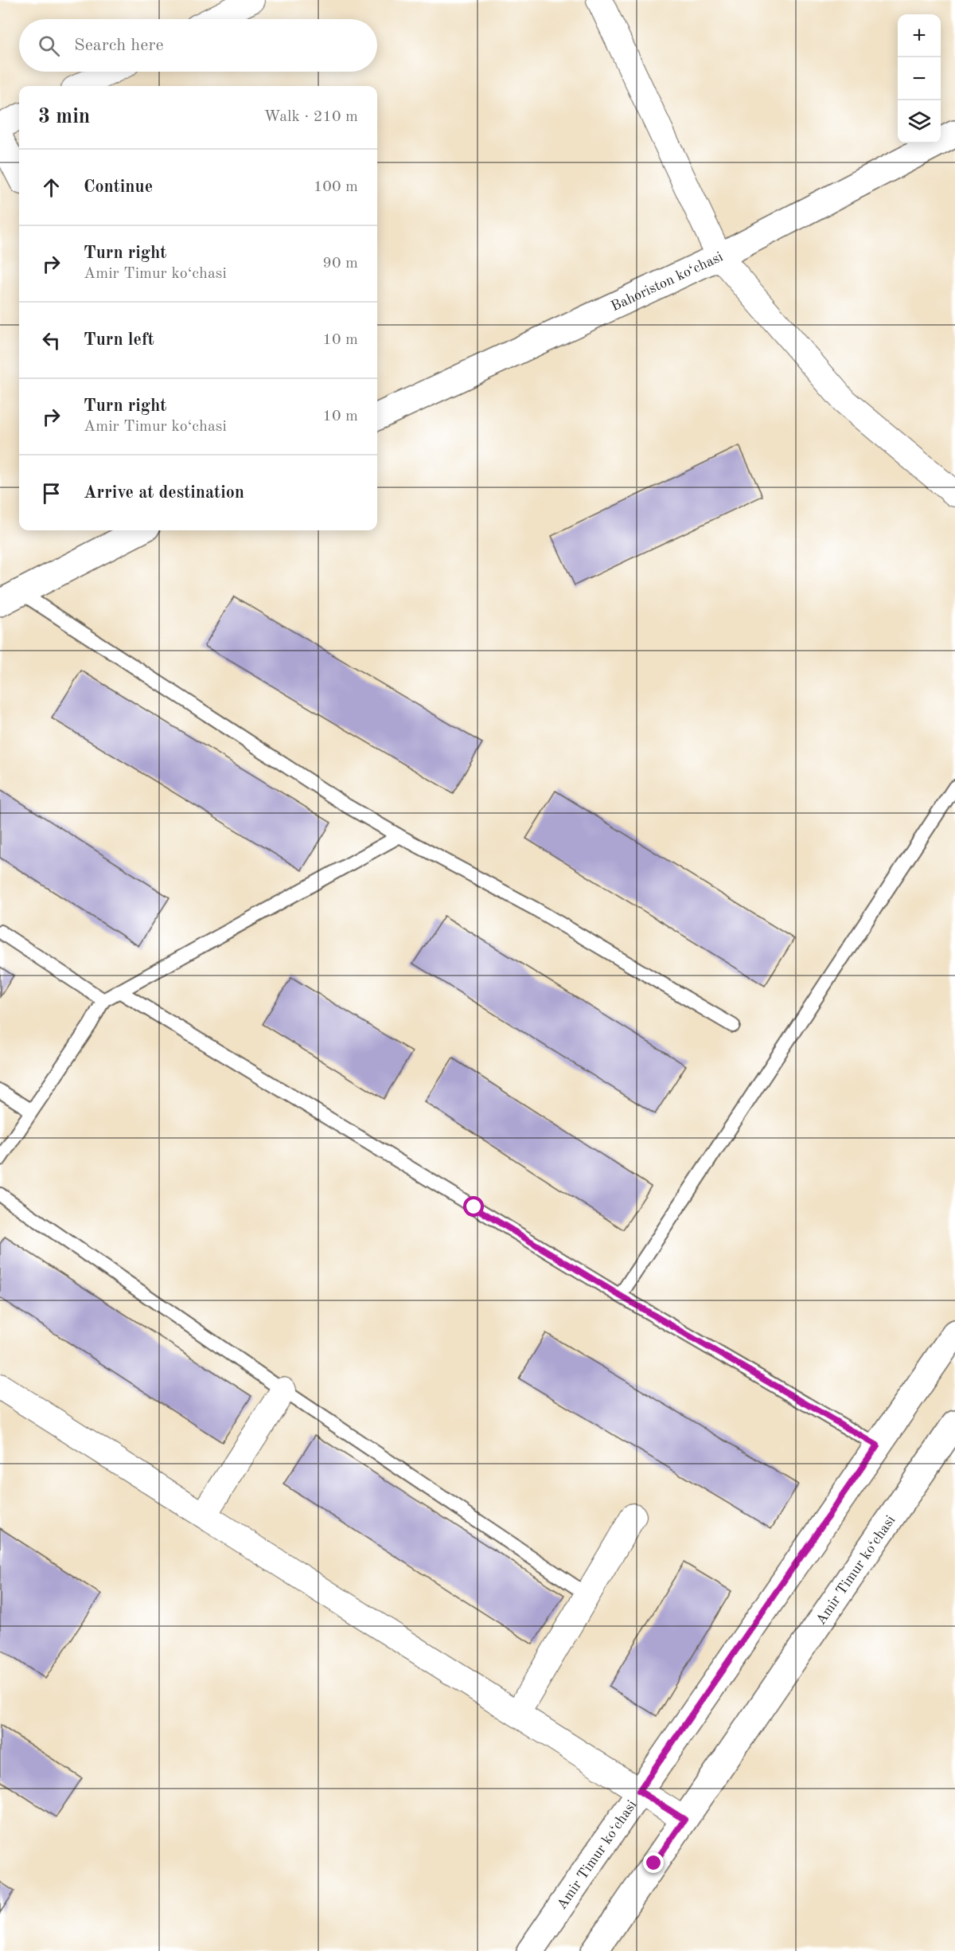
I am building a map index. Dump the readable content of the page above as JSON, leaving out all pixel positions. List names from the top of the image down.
{
  "streets": {
    "street": ["Bahoriston ko‘chasi", "Amir Timur ko‘chasi"]
  },
  "page": {
    "map_buttons": ["+", "−"],
    "search": "Search here",
    "heading": ["3 min", "Walk · 210 m"],
    "list": [
      ["Continue", "100 m"],
      ["Turn right", "Amir Timur ko‘chasi", "90 m"],
      ["Turn left", "10 m"],
      ["Turn right", "Amir Timur ko‘chasi", "10 m"],
      "Arrive at destination"
    ]
  }
}
